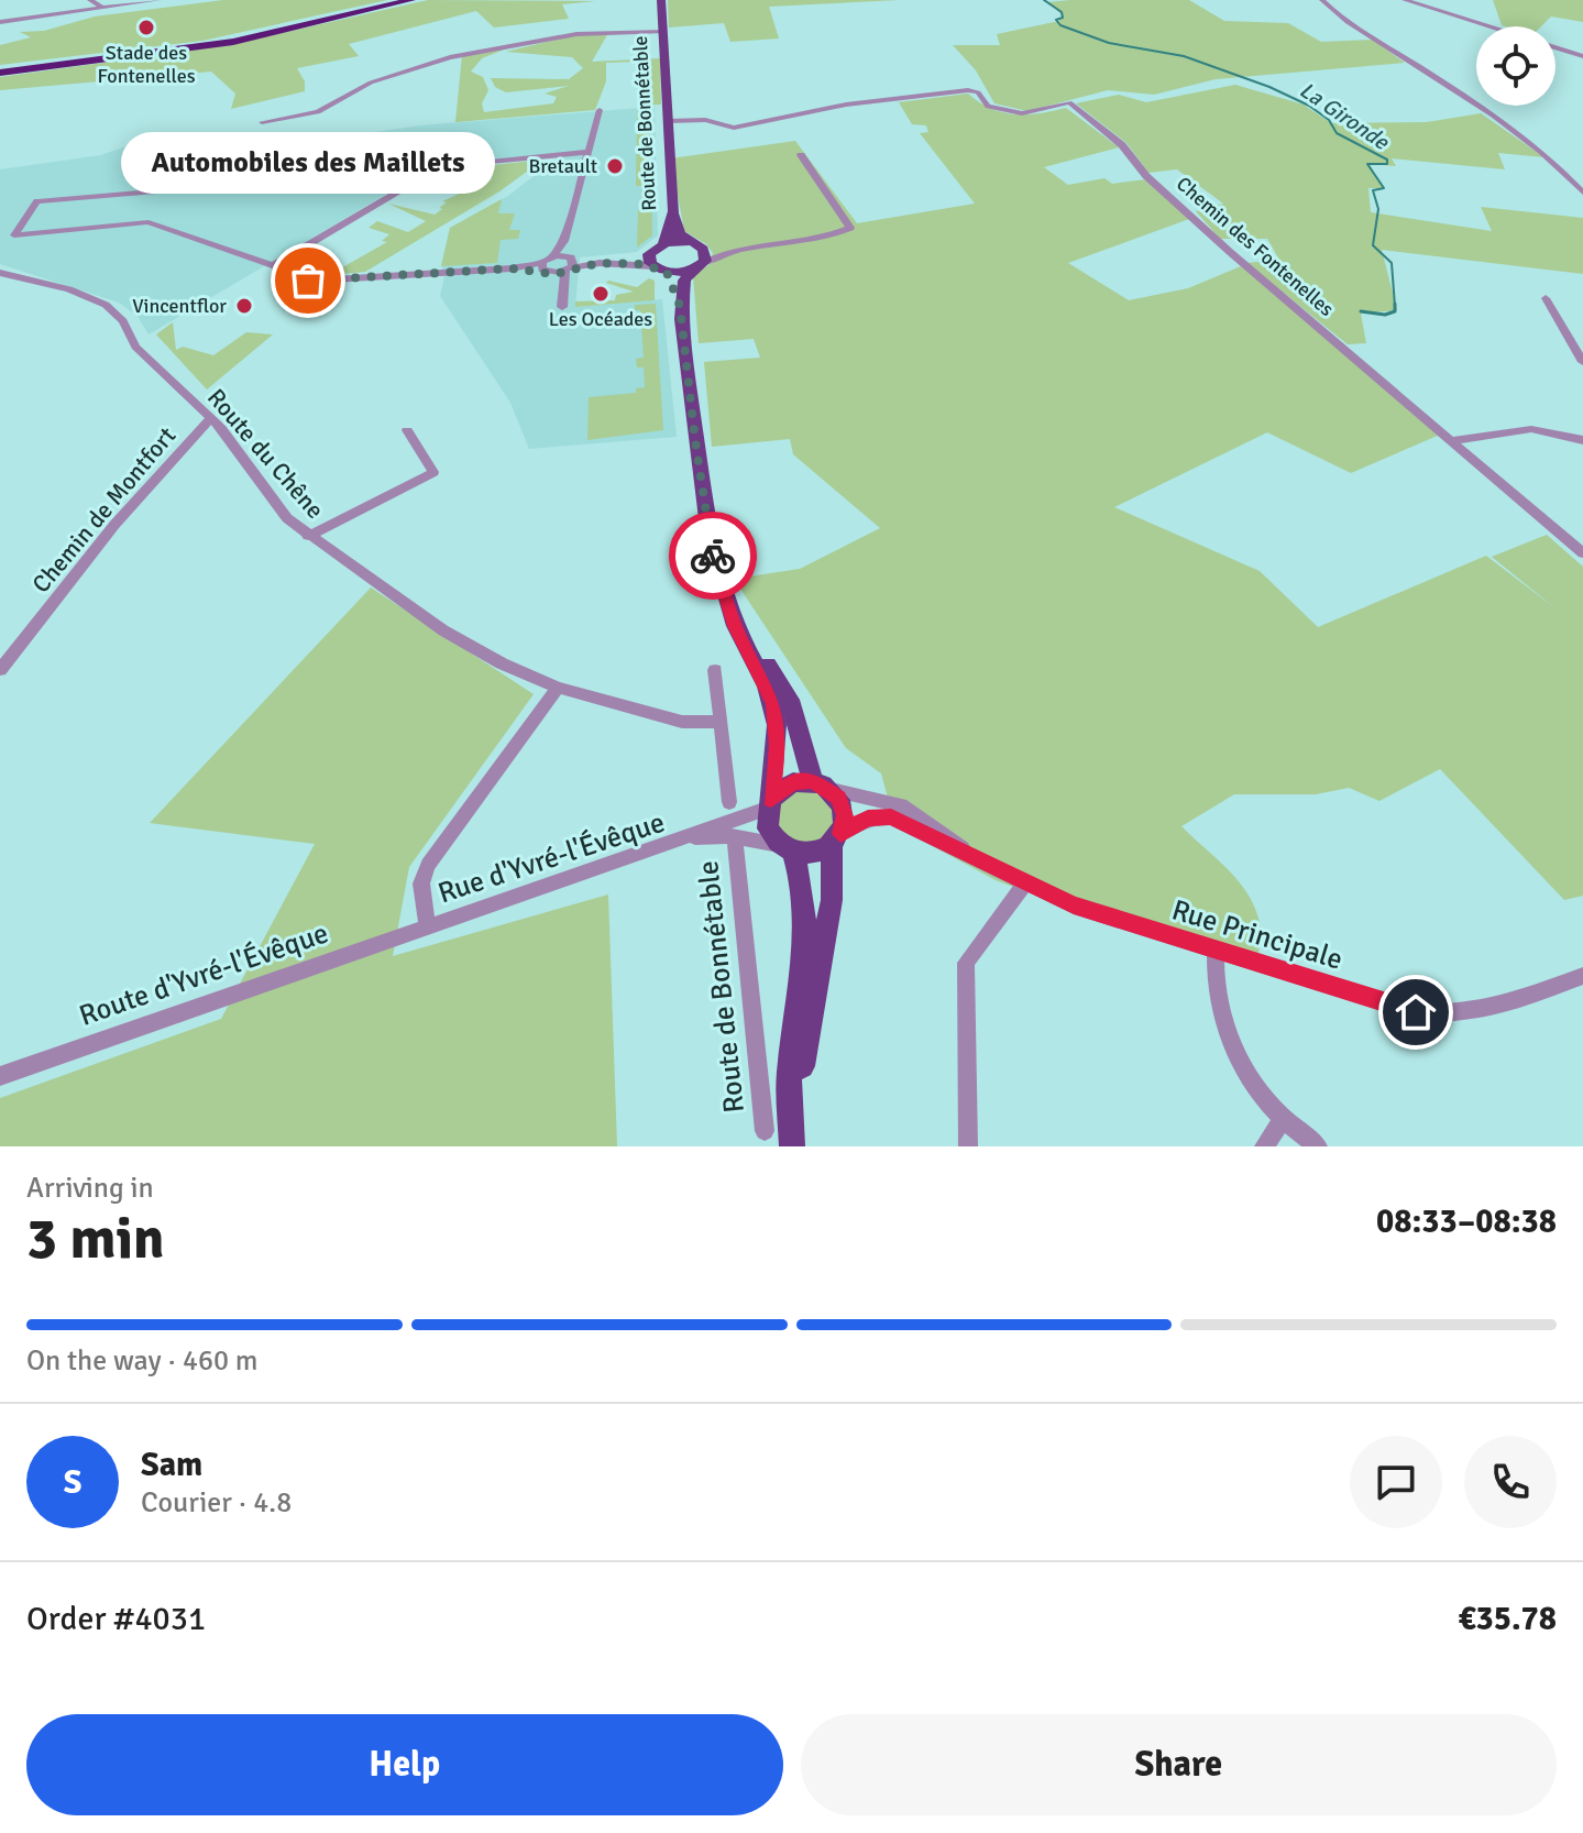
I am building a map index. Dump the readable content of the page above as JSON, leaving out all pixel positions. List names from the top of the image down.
{
  "streets": {
    "main road": ["Route de Bonnétable"],
    "street": [
      "Chemin des Fontenelles",
      "Route du Chêne",
      "Chemin de Montfort",
      "Rue d'Yvré-l'Évêque",
      "Rue Principale",
      "Route d'Yvré-l'Évêque"
    ]
  },
  "crossings": [
    ["Route de Bonnétable", "Chemin des Fontenelles"],
    ["Route du Chêne", "Chemin de Montfort"],
    ["Rue d'Yvré-l'Évêque", "Route d'Yvré-l'Évêque"]
  ],
  "water": ["La Gironde"],
  "places": [
    "Stade des Fontenelles",
    "Bretault",
    "Automobiles des Maillets",
    "Les Océades",
    "Vincentflor"
  ],
  "page": {
    "bubble": "Automobiles des Maillets",
    "heading": ["3 min", "Arriving in", "08:33–08:38"],
    "panel": [
      "Sam",
      "Courier · 4.8",
      "Order #4031",
      "€35.78"
    ],
    "bar": "On the way · 460 m",
    "round": "S",
    "buttons": ["Help", "Share"]
  }
}
